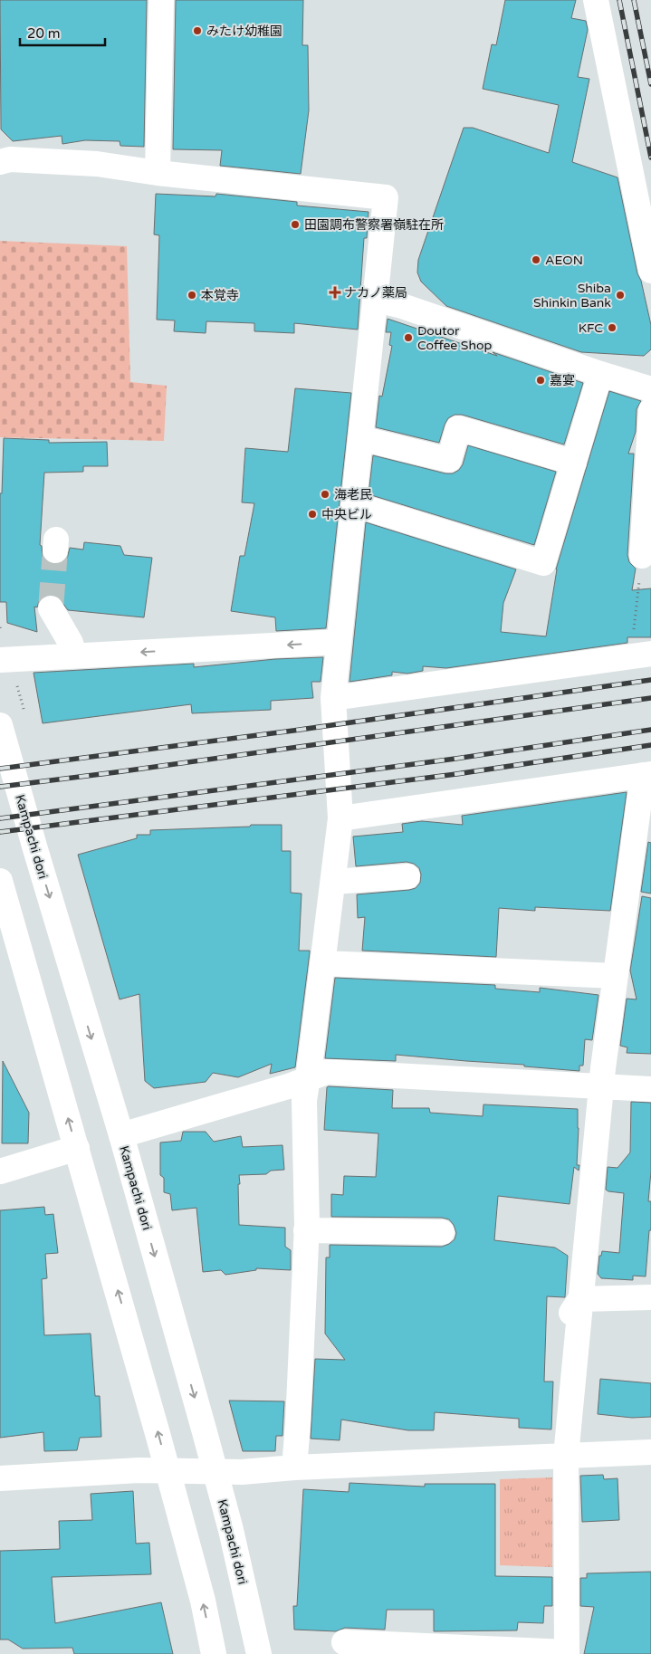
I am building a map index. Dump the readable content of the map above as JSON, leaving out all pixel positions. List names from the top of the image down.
{
  "streets": {
    "street": ["Kampachi dori"]
  },
  "places": {
    "other": [
      "みたけ幼稚園",
      "田園調布警察署嶺駐在所",
      "AEON",
      "本覚寺",
      "Shiba Shinkin Bank",
      "KFC",
      "Doutor Coffee Shop",
      "嘉宴",
      "海老民",
      "中央ビル"
    ],
    "health": ["ナカノ薬局"]
  },
  "scale_bar": "20 m"
}
